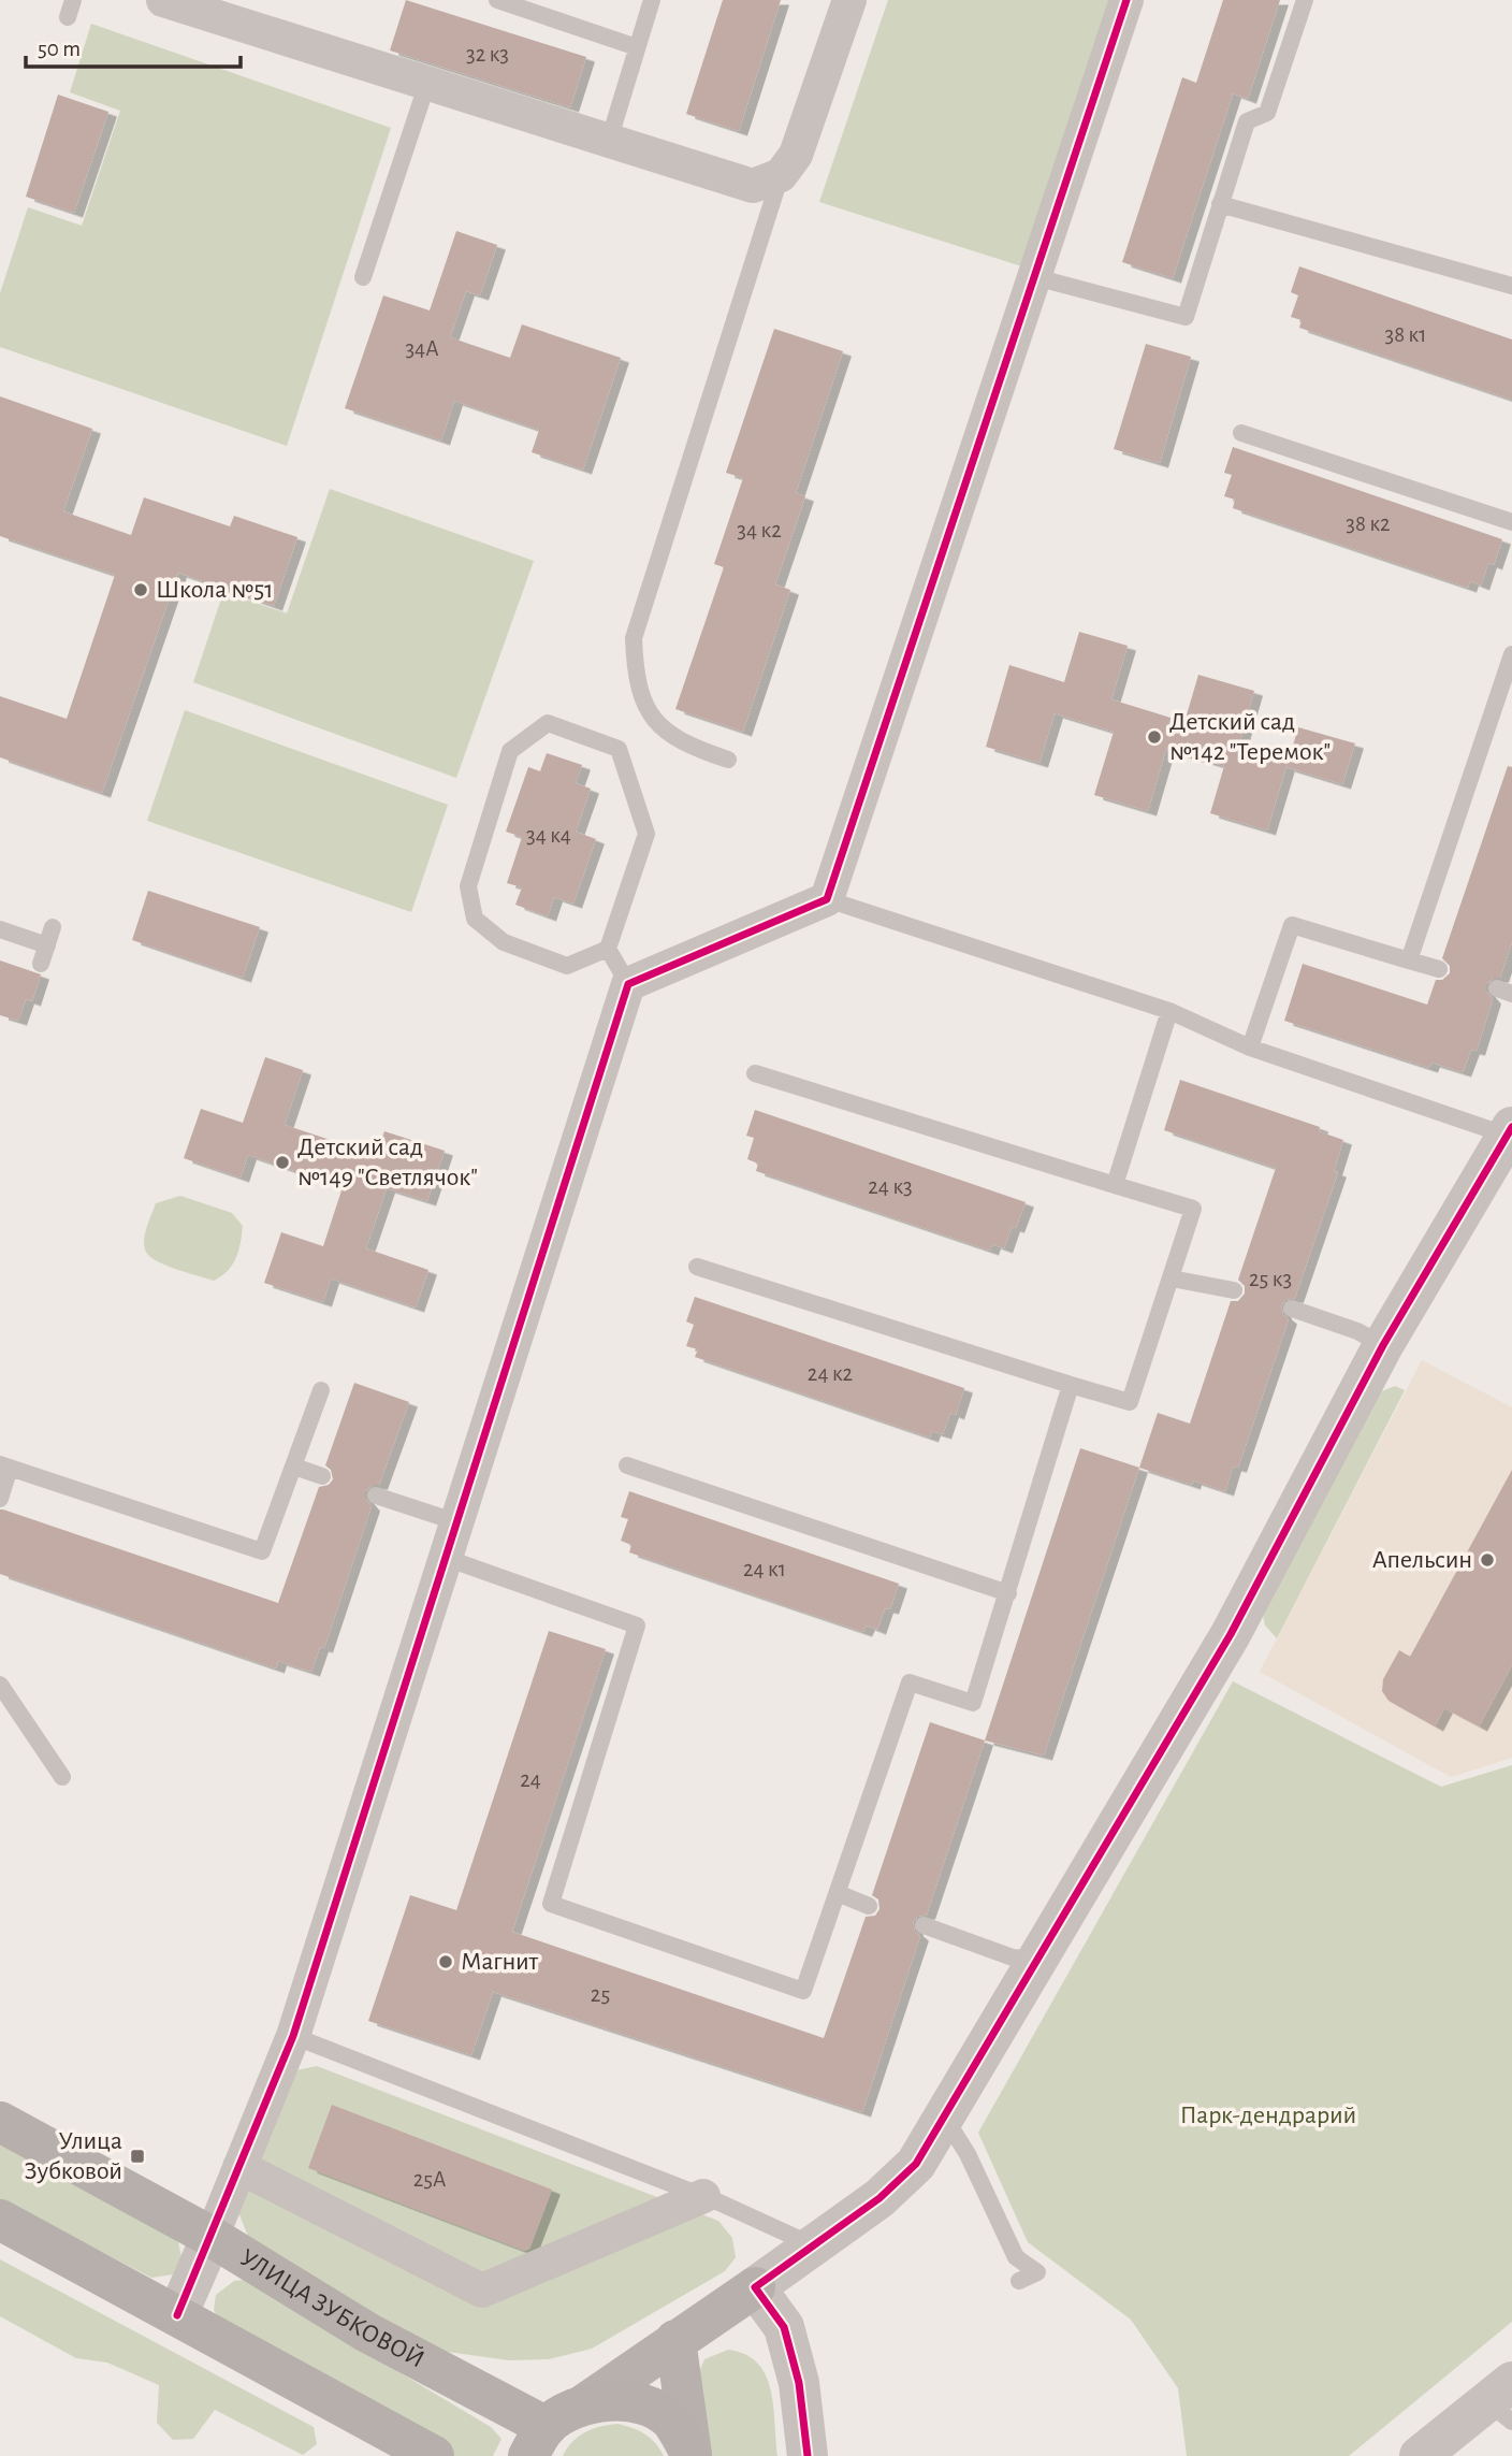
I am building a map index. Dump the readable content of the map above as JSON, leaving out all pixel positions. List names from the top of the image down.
{
  "streets": {
    "main road": ["УЛИЦА ЗУБКОВОЙ"]
  },
  "parks": ["Парк-дендрарий"],
  "places": {
    "other": [
      "Школа №51",
      "Детский сад №142 \"Теремок\"",
      "Детский сад №149 \"Светлячок\"",
      "Апельсин",
      "Магнит"
    ],
    "transit": ["Улица Зубковой"]
  },
  "house_numbers": [
    "32 к3",
    "38 к1",
    "34А",
    "38 к2",
    "34 к2",
    "34 к4",
    "24 к3",
    "25 к3",
    "24 к2",
    "24 к1",
    "24",
    "25",
    "25А"
  ],
  "scale_bar": "50 m"
}
